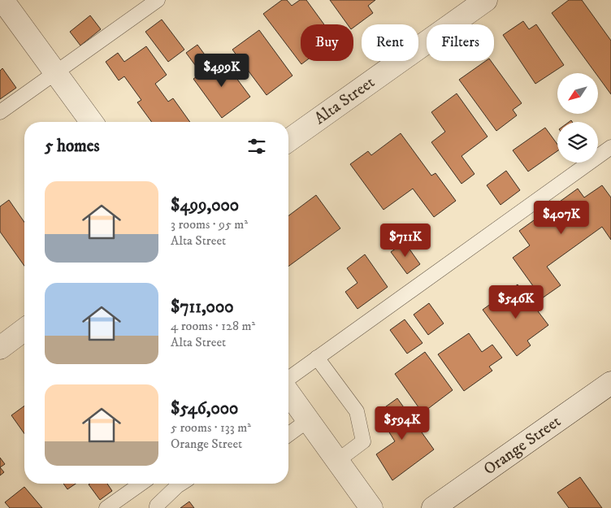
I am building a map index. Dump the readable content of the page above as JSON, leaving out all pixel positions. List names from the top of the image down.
{
  "streets": {
    "street": ["Alta Street", "Orange Street"]
  },
  "north": "bottom left",
  "page": {
    "chip": ["Buy", "Rent", "Filters"],
    "price": [
      "$499K",
      "$407K",
      "$711K",
      "$546K",
      "$594K"
    ],
    "heading": "5 homes",
    "list": [
      {
        "name": "$499,000",
        "note": "3 rooms · 95 m² · Alta Street"
      },
      {
        "name": "$711,000",
        "note": "4 rooms · 128 m² · Alta Street"
      },
      {
        "name": "$546,000",
        "note": "5 rooms · 133 m² · Orange Street"
      }
    ]
  }
}
